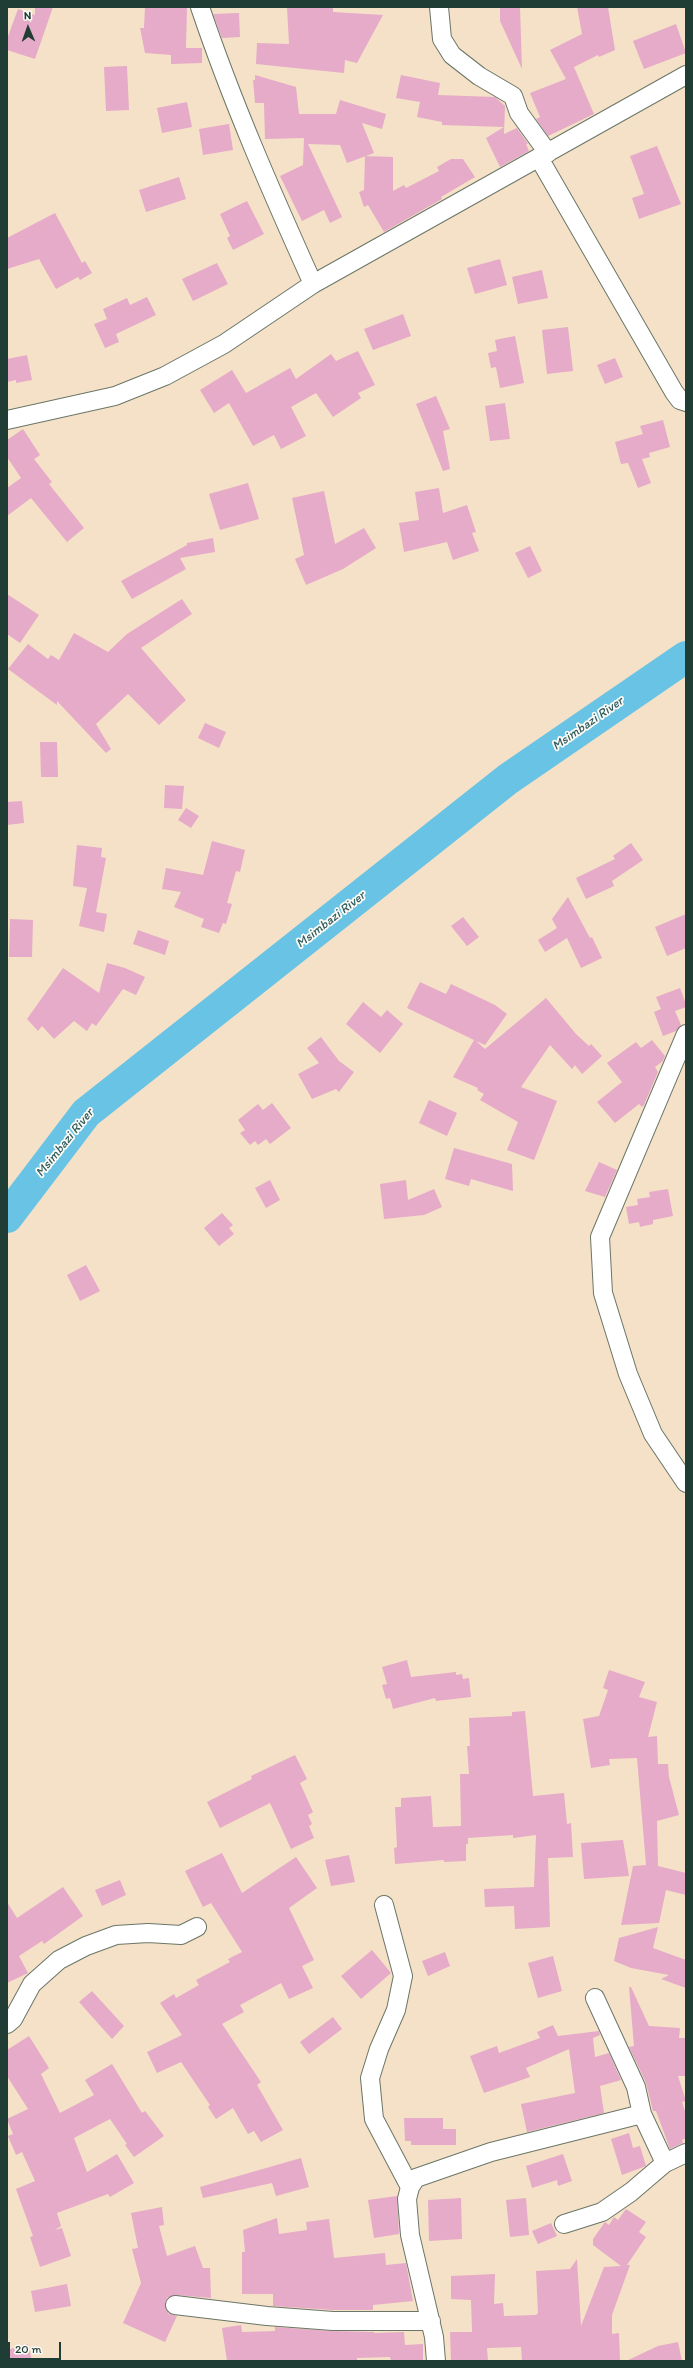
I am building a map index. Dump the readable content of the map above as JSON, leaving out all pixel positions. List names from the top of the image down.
{
  "water": ["Msimbazi River"],
  "scale_bar": "20 m",
  "north": "top"
}
